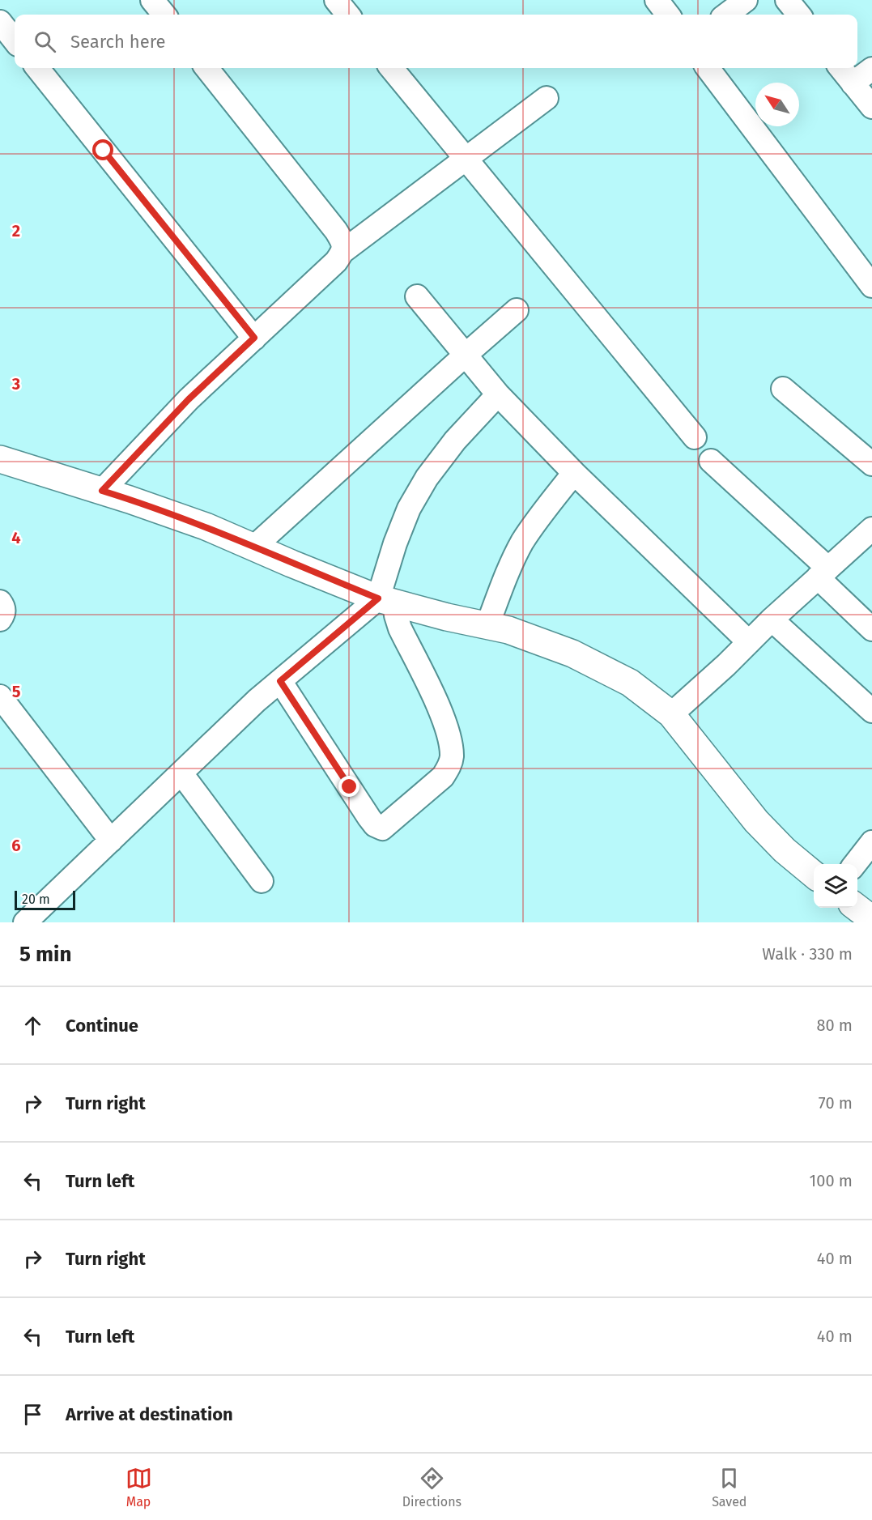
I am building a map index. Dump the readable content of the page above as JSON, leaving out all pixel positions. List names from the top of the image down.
{
  "scale_bar": "20 m",
  "north": "top left",
  "page": {
    "search": "Search here",
    "scale": "20 m",
    "heading": ["5 min", "Walk · 330 m"],
    "list": [
      ["Continue", "80 m"],
      ["Turn right", "70 m"],
      ["Turn left", "100 m"],
      ["Turn right", "40 m"],
      ["Turn left", "40 m"],
      "Arrive at destination"
    ],
    "nav": ["Map", "Directions", "Saved"]
  },
  "grid": {
    "rows": [
      "2",
      "3",
      "4",
      "5",
      "6"
    ]
  }
}
